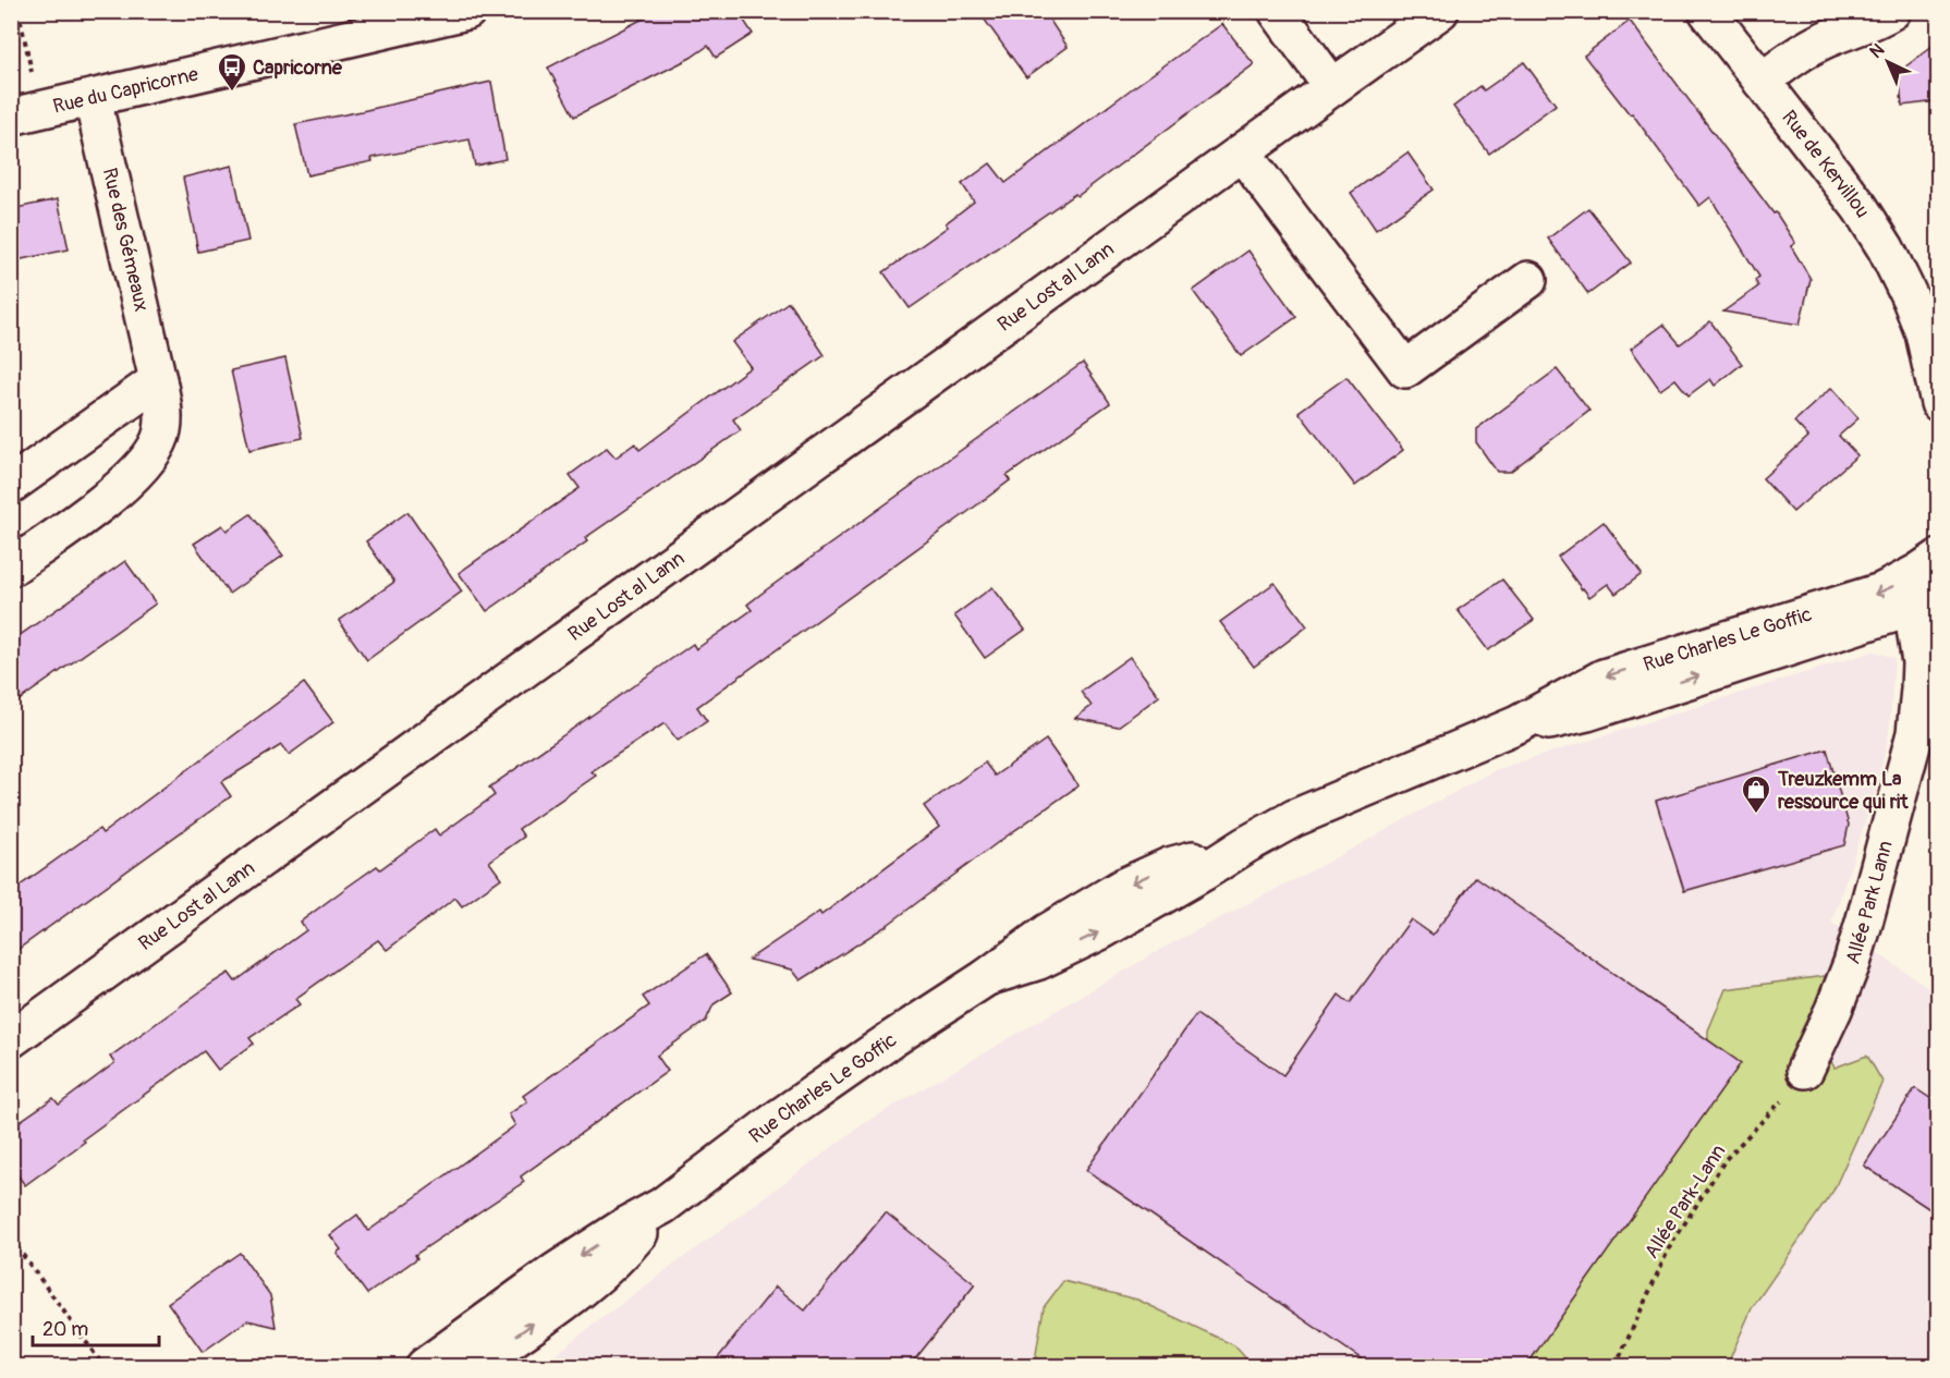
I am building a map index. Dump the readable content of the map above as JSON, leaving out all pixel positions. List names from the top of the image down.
{
  "streets": {
    "street": [
      "Rue du Capricorne",
      "Rue de Kervillou",
      "Rue des Gémeaux",
      "Rue Lost al Lann",
      "Rue Charles Le Goffic",
      "Allée Park Lann"
    ],
    "path": ["Allée Park-Lann"]
  },
  "crossings": [
    ["Rue du Capricorne", "Rue des Gémeaux"],
    ["Rue Charles Le Goffic", "Allée Park Lann"],
    ["Allée Park Lann", "Allée Park-Lann"]
  ],
  "places": {
    "bus stop": ["Capricorne"],
    "shop": ["Treuzkemm La ressource qui rit"]
  },
  "scale_bar": "20 m",
  "north": "top left"
}
